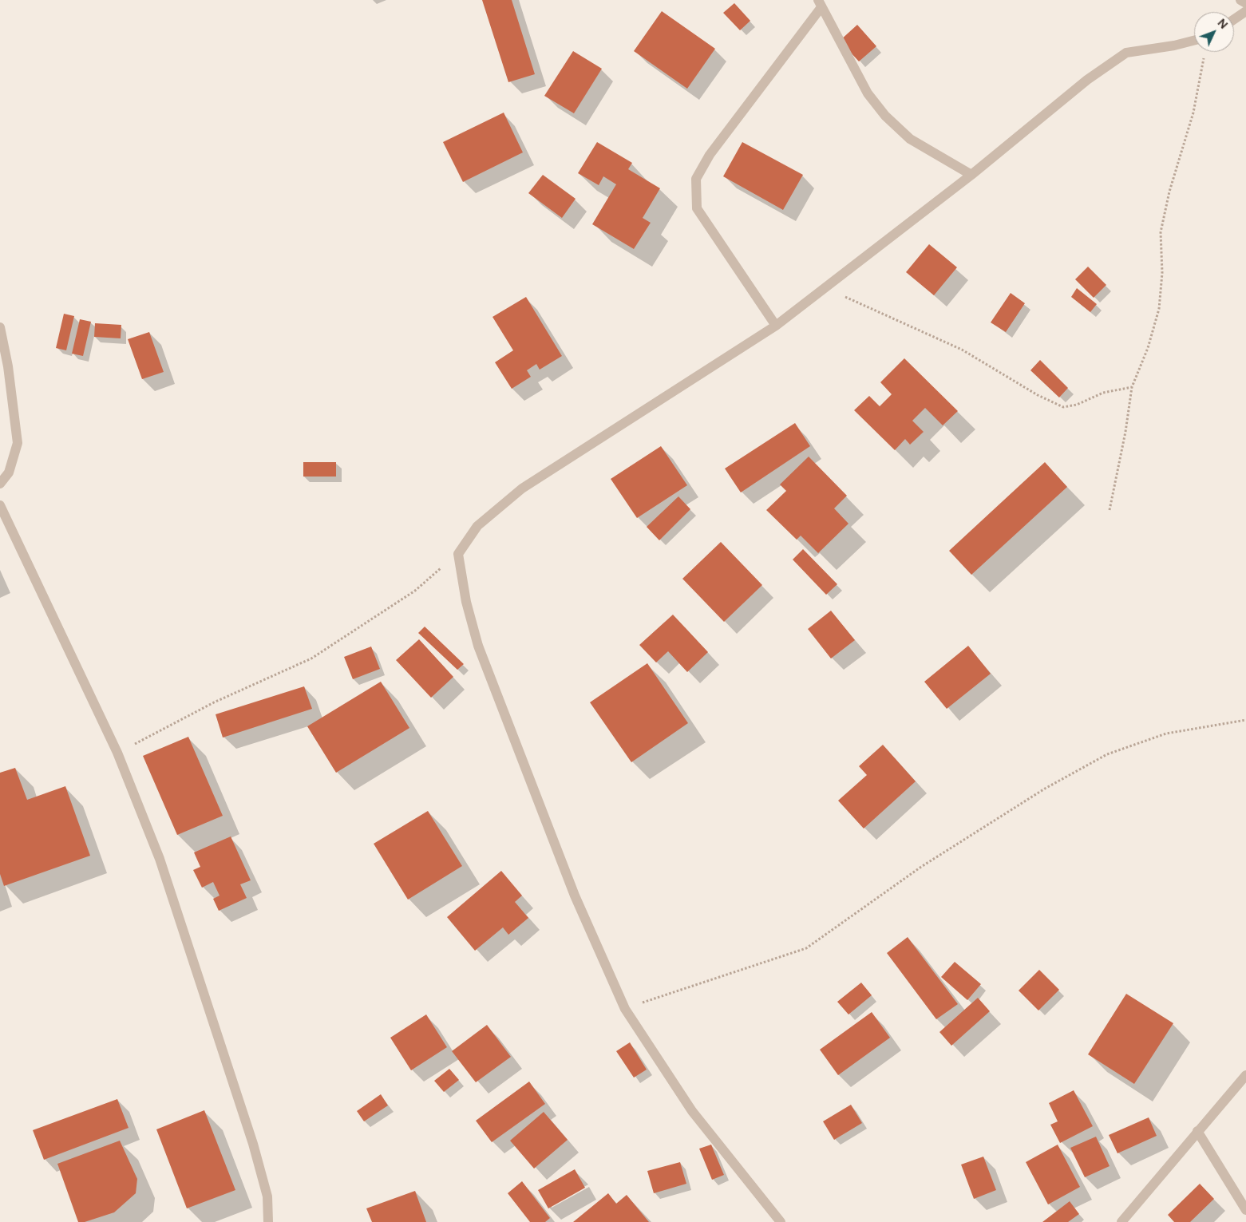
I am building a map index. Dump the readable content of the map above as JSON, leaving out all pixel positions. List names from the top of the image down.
{
  "north": "top right"
}
